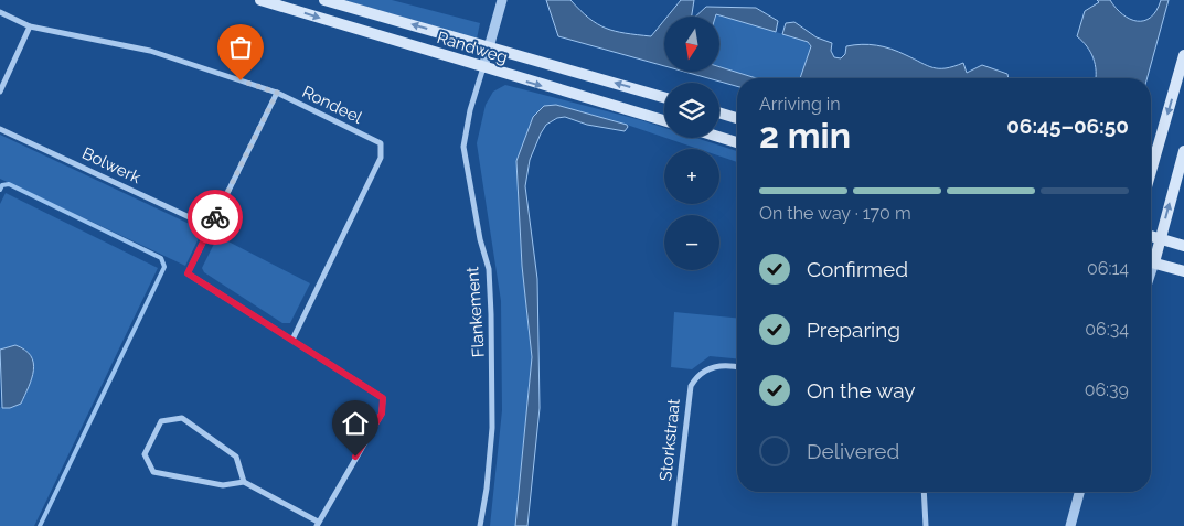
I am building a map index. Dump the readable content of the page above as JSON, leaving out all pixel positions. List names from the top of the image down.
{
  "streets": {
    "main road": ["Randweg"],
    "street": [
      "Rondeel",
      "Bolwerk",
      "Flankement",
      "Storkstraat"
    ]
  },
  "crossings": [
    ["Randweg", "Flankement"]
  ],
  "north": "bottom",
  "page": {
    "map_buttons": ["+", "−"],
    "heading": ["2 min", "Arriving in", "06:45–06:50"],
    "bar": "On the way · 170 m",
    "list": [
      ["Confirmed", "06:14"],
      ["Preparing", "06:34"],
      ["On the way", "06:39"],
      "Delivered"
    ]
  }
}
